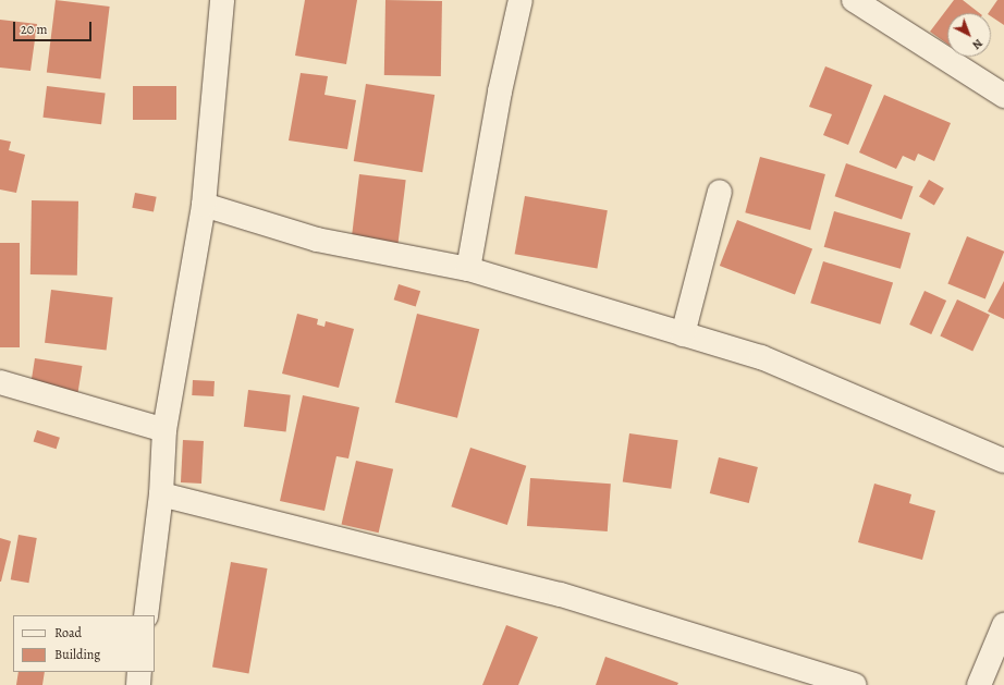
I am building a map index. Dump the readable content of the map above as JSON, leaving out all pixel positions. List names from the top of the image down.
{
  "legend": ["Road", "Building"],
  "scale_bar": "20 m",
  "north": "bottom right"
}
